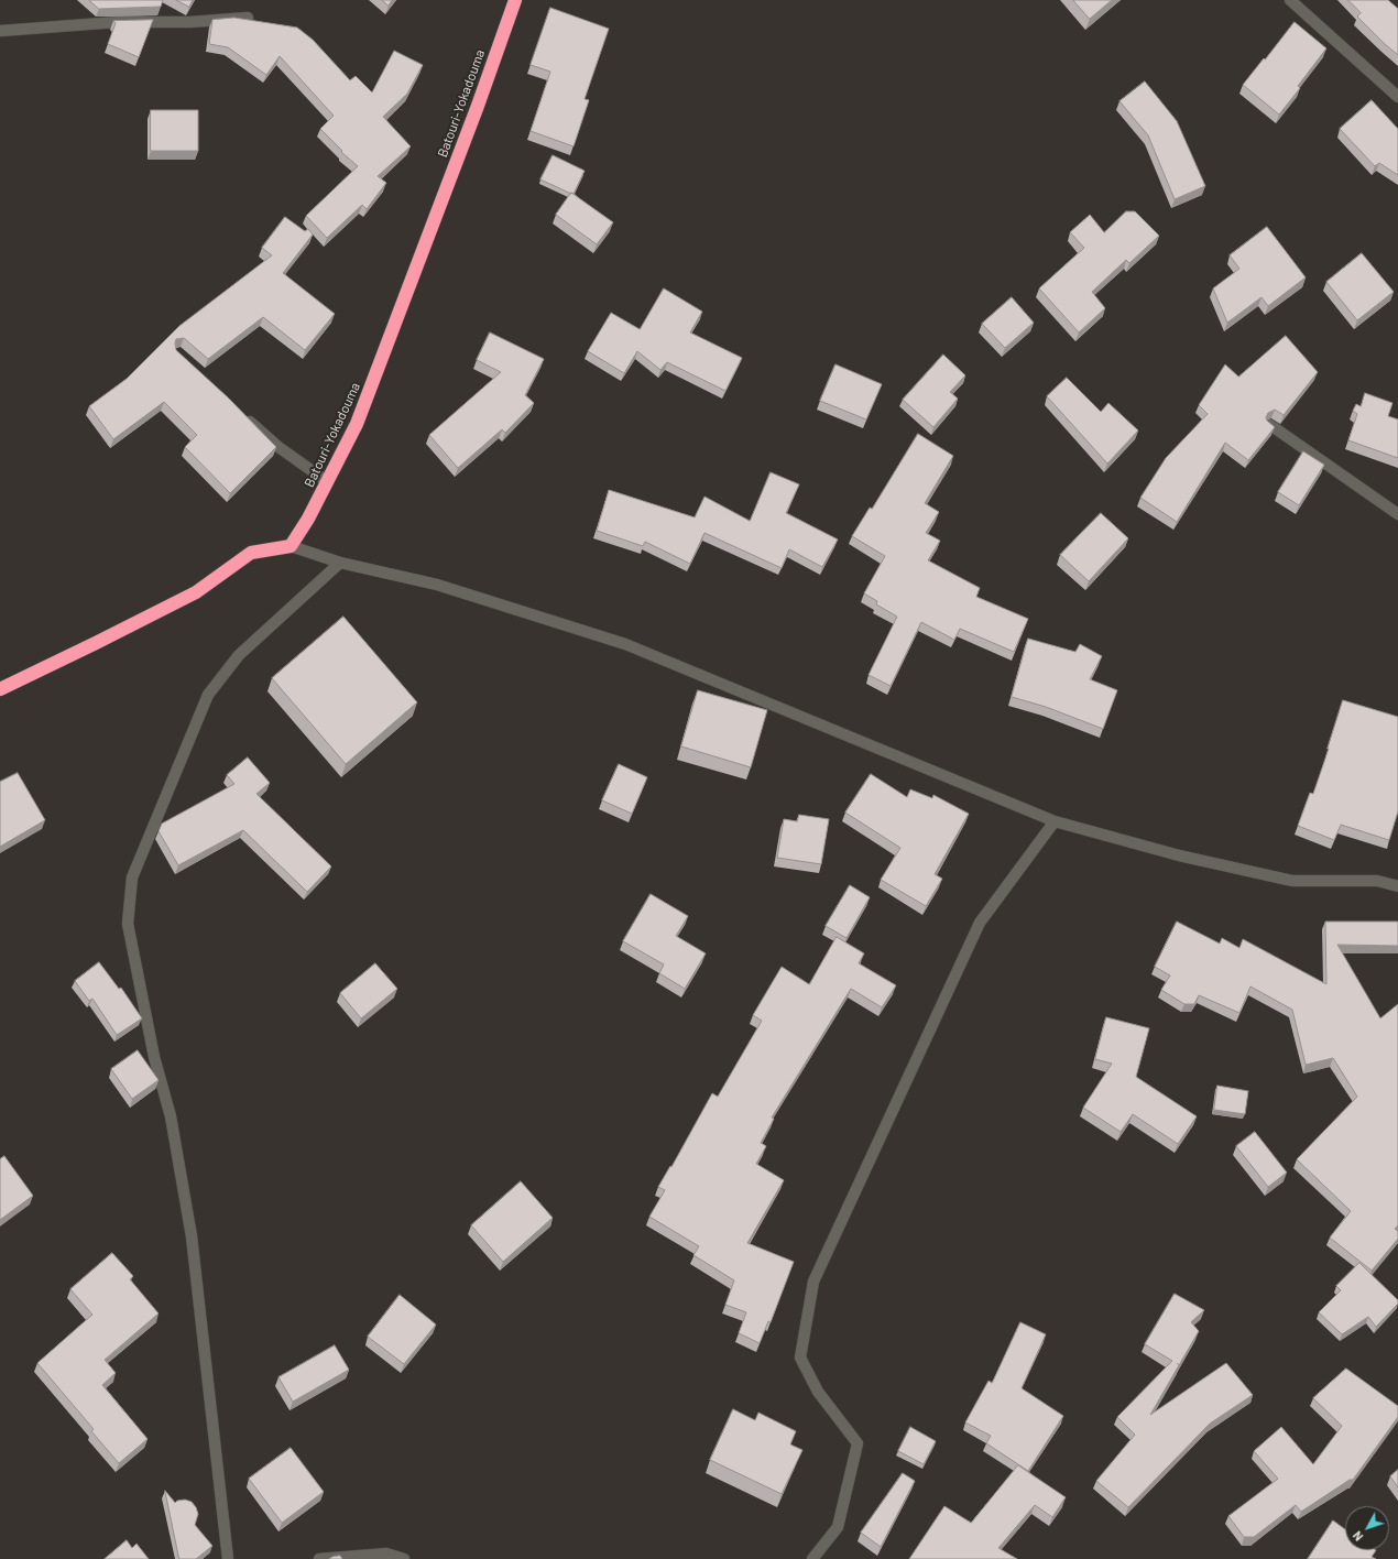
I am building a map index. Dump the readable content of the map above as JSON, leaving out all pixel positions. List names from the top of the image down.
{
  "streets": {
    "highway": ["Batouri-Yokadouma"]
  },
  "north": "bottom left"
}
